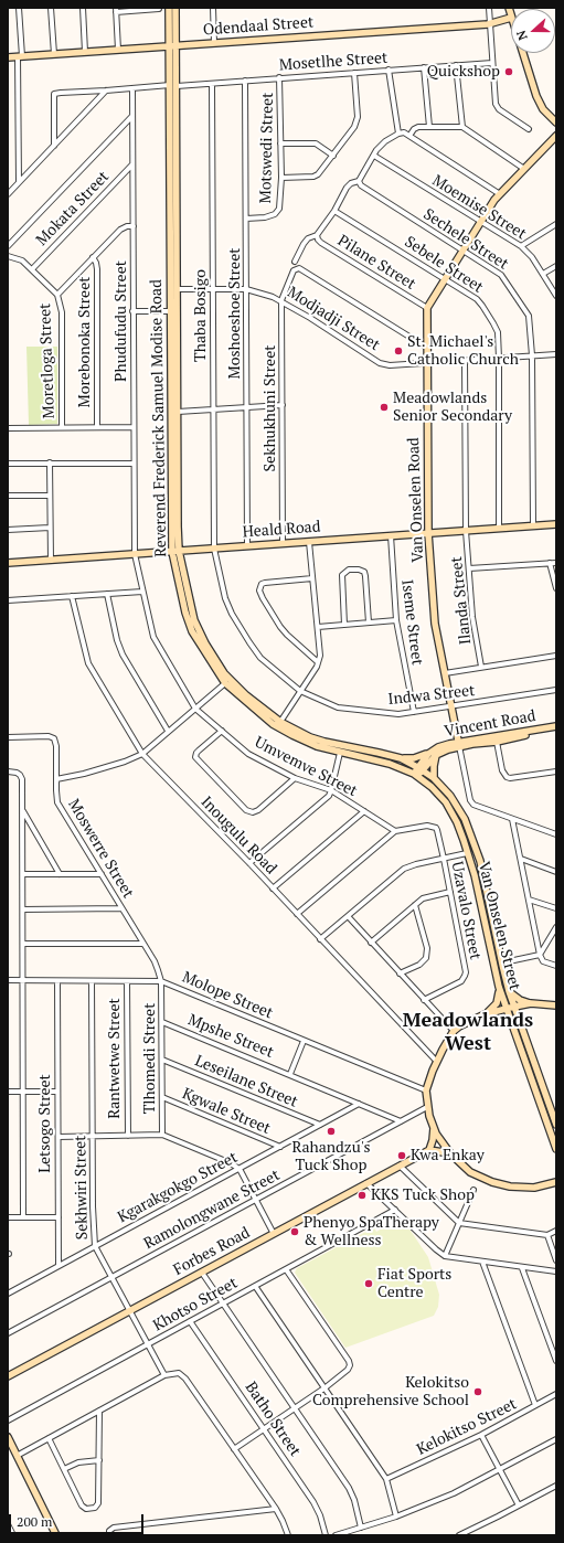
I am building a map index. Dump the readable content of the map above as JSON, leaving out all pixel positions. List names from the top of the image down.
{
  "streets": {
    "main road": [
      "Odendaal Street",
      "Reverend Frederick Samuel Modise Road",
      "Van Onselen Road",
      "Heald Road",
      "Vincent Road",
      "Van Onselen Street",
      "Forbes Road"
    ],
    "street": [
      "Mosetlhe Street",
      "Motswedi Street",
      "Moemise Street",
      "Mokata Street",
      "Sechele Street",
      "Pilane Street",
      "Sebele Street",
      "Moshoeshoe Street",
      "Thaba Bosigo",
      "Modjadji Street",
      "Phudufudu Street",
      "Morebonoka Street",
      "Moretloga Street",
      "Sekhukhuni Street",
      "Ilanda Street",
      "Iseme Street",
      "Indwa Street",
      "Umvemve Street",
      "Inougulu Road",
      "Moswerre Street",
      "Uzavalo Street",
      "Molope Street",
      "Mpshe Street",
      "Rantwetwe Street",
      "Tlhomedi Street",
      "Leseilane Street",
      "Kgwale Street",
      "Letsogo Street",
      "Sekhwiri Street",
      "Kgarakgokgo Street",
      "Ramolongwane Street",
      "Khotso Street",
      "Batho Street",
      "Kelokitso Street"
    ]
  },
  "crossings": [
    ["Odendaal Street", "Reverend Frederick Samuel Modise Road"],
    ["Mosetlhe Street", "Motswedi Street"],
    ["Mosetlhe Street", "Moshoeshoe Street"],
    ["Mosetlhe Street", "Thaba Bosigo"],
    ["Mosetlhe Street", "Phudufudu Street"],
    ["Mosetlhe Street", "Reverend Frederick Samuel Modise Road"],
    ["Motswedi Street", "Moshoeshoe Street"],
    ["Moemise Street", "Van Onselen Road"],
    ["Mokata Street", "Phudufudu Street"],
    ["Mokata Street", "Moretloga Street"],
    ["Sechele Street", "Modjadji Street"],
    ["Sechele Street", "Van Onselen Road"],
    ["Sechele Street", "Heald Road"],
    ["Pilane Street", "Van Onselen Road"],
    ["Sebele Street", "Modjadji Street"],
    ["Sebele Street", "Van Onselen Road"],
    ["Sebele Street", "Heald Road"],
    ["Moshoeshoe Street", "Modjadji Street"],
    ["Moshoeshoe Street", "Heald Road"],
    ["Thaba Bosigo", "Modjadji Street"],
    ["Thaba Bosigo", "Heald Road"],
    ["Thaba Bosigo", "Indwa Street"],
    ["Modjadji Street", "Sekhukhuni Street"],
    ["Modjadji Street", "Reverend Frederick Samuel Modise Road"],
    ["Modjadji Street", "Van Onselen Road"],
    ["Modjadji Street", "Ilanda Street"],
    ["Phudufudu Street", "Moretloga Street"],
    ["Phudufudu Street", "Heald Road"],
    ["Phudufudu Street", "Umvemve Street"],
    ["Morebonoka Street", "Moretloga Street"],
    ["Sekhukhuni Street", "Van Onselen Road"],
    ["Sekhukhuni Street", "Heald Road"],
    ["Reverend Frederick Samuel Modise Road", "Heald Road"],
    ["Reverend Frederick Samuel Modise Road", "Vincent Road"],
    ["Reverend Frederick Samuel Modise Road", "Van Onselen Street"],
    ["Van Onselen Road", "Heald Road"],
    ["Van Onselen Road", "Indwa Street"],
    ["Van Onselen Road", "Vincent Road"],
    ["Heald Road", "Ilanda Street"],
    ["Heald Road", "Iseme Street"],
    ["Heald Road", "Indwa Street"],
    ["Heald Road", "Umvemve Street"],
    ["Iseme Street", "Indwa Street"],
    ["Vincent Road", "Van Onselen Street"],
    ["Umvemve Street", "Uzavalo Street"],
    ["Moswerre Street", "Molope Street"],
    ["Moswerre Street", "Tlhomedi Street"],
    ["Molope Street", "Rantwetwe Street"],
    ["Molope Street", "Tlhomedi Street"],
    ["Molope Street", "Letsogo Street"],
    ["Molope Street", "Sekhwiri Street"],
    ["Mpshe Street", "Tlhomedi Street"],
    ["Mpshe Street", "Kgarakgokgo Street"],
    ["Mpshe Street", "Ramolongwane Street"],
    ["Tlhomedi Street", "Leseilane Street"],
    ["Tlhomedi Street", "Kgwale Street"],
    ["Leseilane Street", "Kgarakgokgo Street"],
    ["Kgwale Street", "Kgarakgokgo Street"],
    ["Letsogo Street", "Kgarakgokgo Street"],
    ["Sekhwiri Street", "Kgarakgokgo Street"],
    ["Sekhwiri Street", "Ramolongwane Street"],
    ["Sekhwiri Street", "Forbes Road"],
    ["Sekhwiri Street", "Khotso Street"],
    ["Khotso Street", "Batho Street"]
  ],
  "districts": ["Meadowlands West"],
  "places": [
    "Quickshop",
    "St. Michael's Catholic Church",
    "Meadowlands Senior Secondary",
    "Rahandzu's Tuck Shop",
    "Kwa Enkay",
    "KKS Tuck Shop",
    "Phenyo SpaTherapy & Wellness",
    "Fiat Sports Centre",
    "Kelokitso Comprehensive School"
  ],
  "scale_bar": "200 m",
  "north": "left"
}
